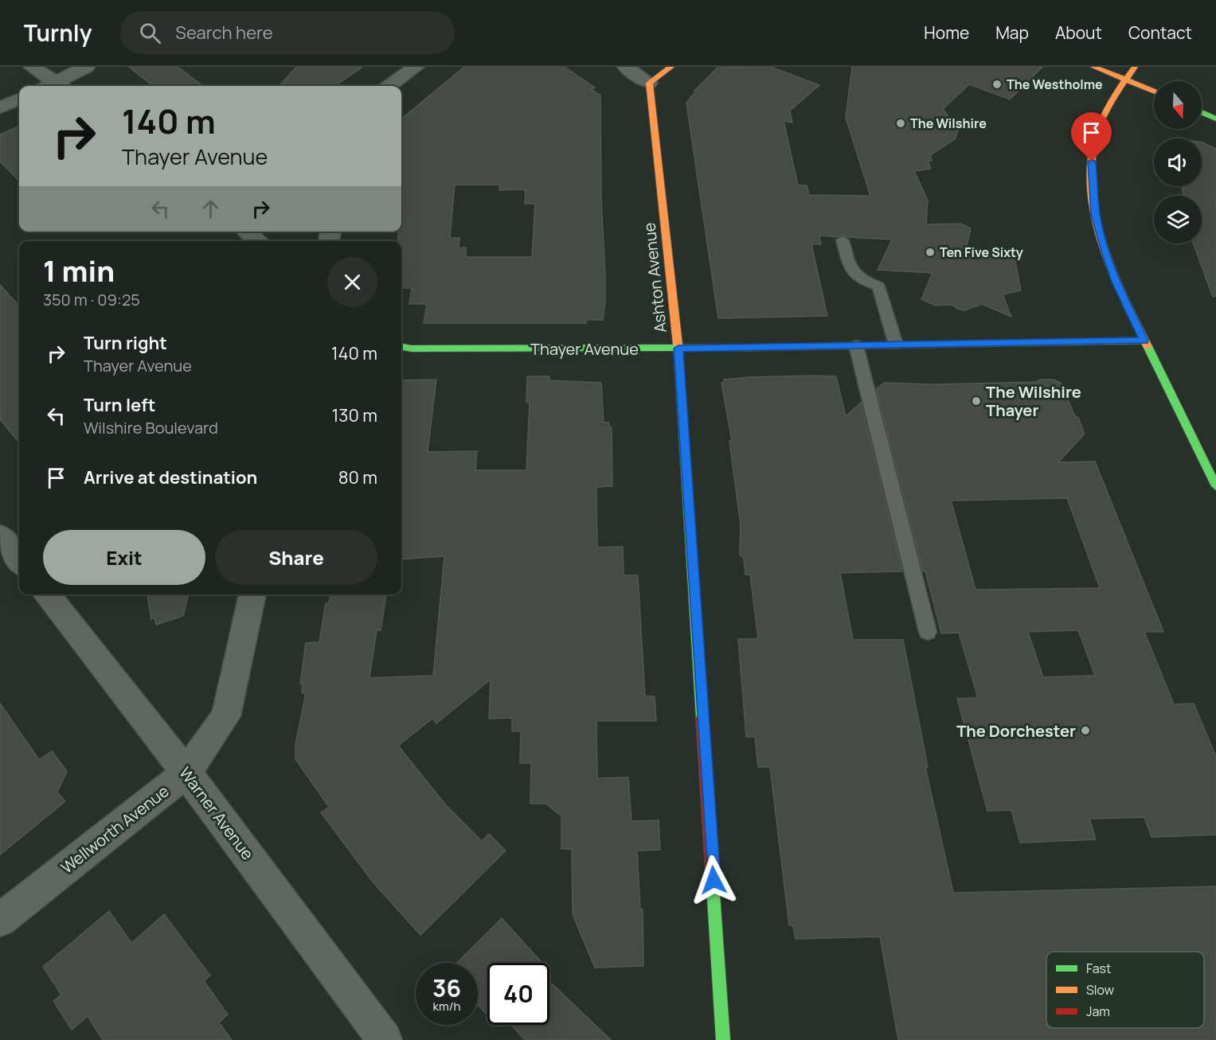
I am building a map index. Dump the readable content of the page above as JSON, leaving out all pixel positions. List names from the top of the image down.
{
  "streets": {
    "street": [
      "Ashton Avenue",
      "Thayer Avenue",
      "Warner Avenue",
      "Wellworth Avenue"
    ]
  },
  "crossings": [
    ["Ashton Avenue", "Thayer Avenue"],
    ["Warner Avenue", "Wellworth Avenue"]
  ],
  "places": [
    "The Westholme",
    "The Wilshire",
    "Ten Five Sixty",
    "The Wilshire Thayer",
    "The Dorchester"
  ],
  "legend": ["Fast", "Slow", "Jam"],
  "north": "bottom",
  "page": {
    "header": "Turnly",
    "search": "Search here",
    "nav": [
      "Home",
      "Map",
      "About",
      "Contact"
    ],
    "turn": ["140 m", "Thayer Avenue"],
    "heading": ["1 min", "350 m · 09:25"],
    "list": [
      {
        "name": "Turn right",
        "note": "Thayer Avenue",
        "value": "140 m"
      },
      {
        "name": "Turn left",
        "note": "Wilshire Boulevard",
        "value": "130 m"
      },
      {
        "name": "Arrive at destination",
        "value": "80 m"
      }
    ],
    "buttons": ["Exit", "Share"],
    "speed": "36 km/h",
    "limit": "40"
  }
}
